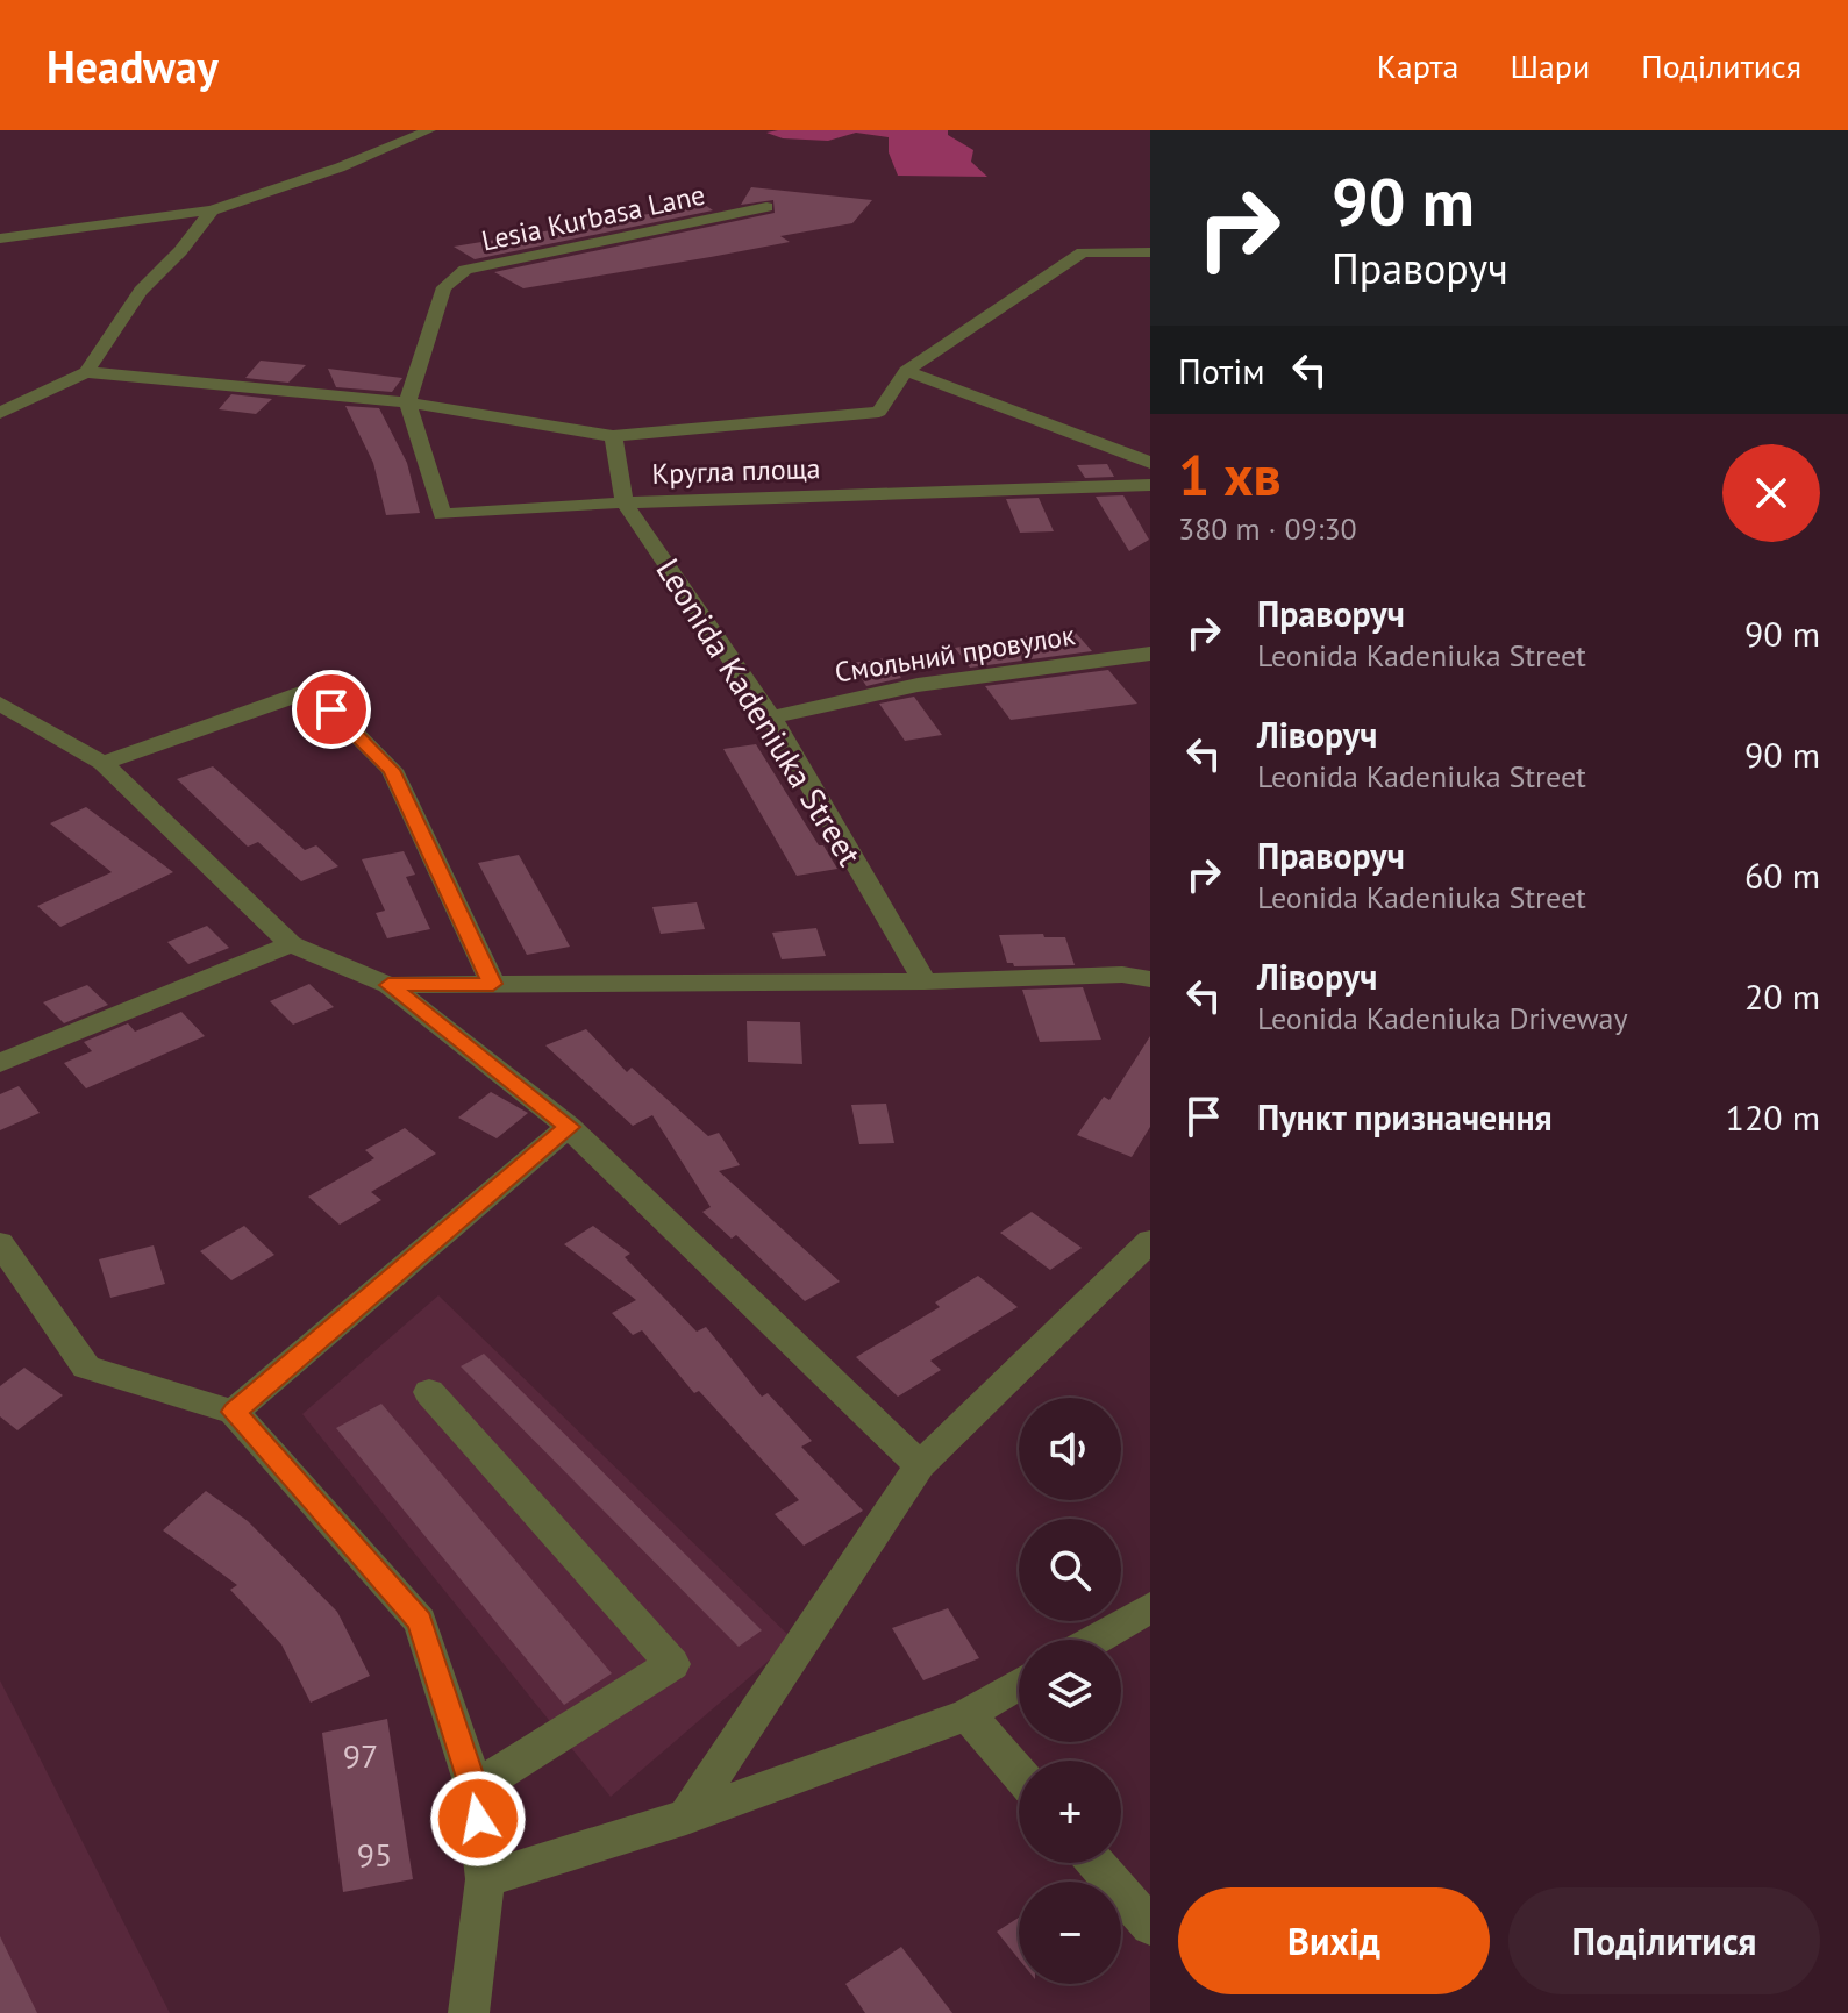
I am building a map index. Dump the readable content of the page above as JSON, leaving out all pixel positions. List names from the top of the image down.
{
  "streets": {
    "street": [
      "Lesia Kurbasa Lane",
      "Кругла площа",
      "Смольний провулок",
      "Leonida Kadeniuka Street"
    ]
  },
  "crossings": [
    ["Lesia Kurbasa Lane", "Кругла площа"],
    ["Кругла площа", "Leonida Kadeniuka Street"],
    ["Смольний провулок", "Leonida Kadeniuka Street"]
  ],
  "house_numbers": ["97", "95"],
  "page": {
    "header": "Headway",
    "nav": ["Карта", "Шари", "Поділитися"],
    "turn": ["90 m", "Праворуч"],
    "then": "Потім",
    "heading": ["1 хв", "380 m · 09:30"],
    "list": [
      {
        "name": "Праворуч",
        "note": "Leonida Kadeniuka Street",
        "value": "90 m"
      },
      {
        "name": "Ліворуч",
        "note": "Leonida Kadeniuka Street",
        "value": "90 m"
      },
      {
        "name": "Праворуч",
        "note": "Leonida Kadeniuka Street",
        "value": "60 m"
      },
      {
        "name": "Ліворуч",
        "note": "Leonida Kadeniuka Driveway",
        "value": "20 m"
      },
      {
        "name": "Пункт призначення",
        "value": "120 m"
      }
    ],
    "map_buttons": ["+", "−"],
    "buttons": ["Вихід", "Поділитися"]
  }
}
